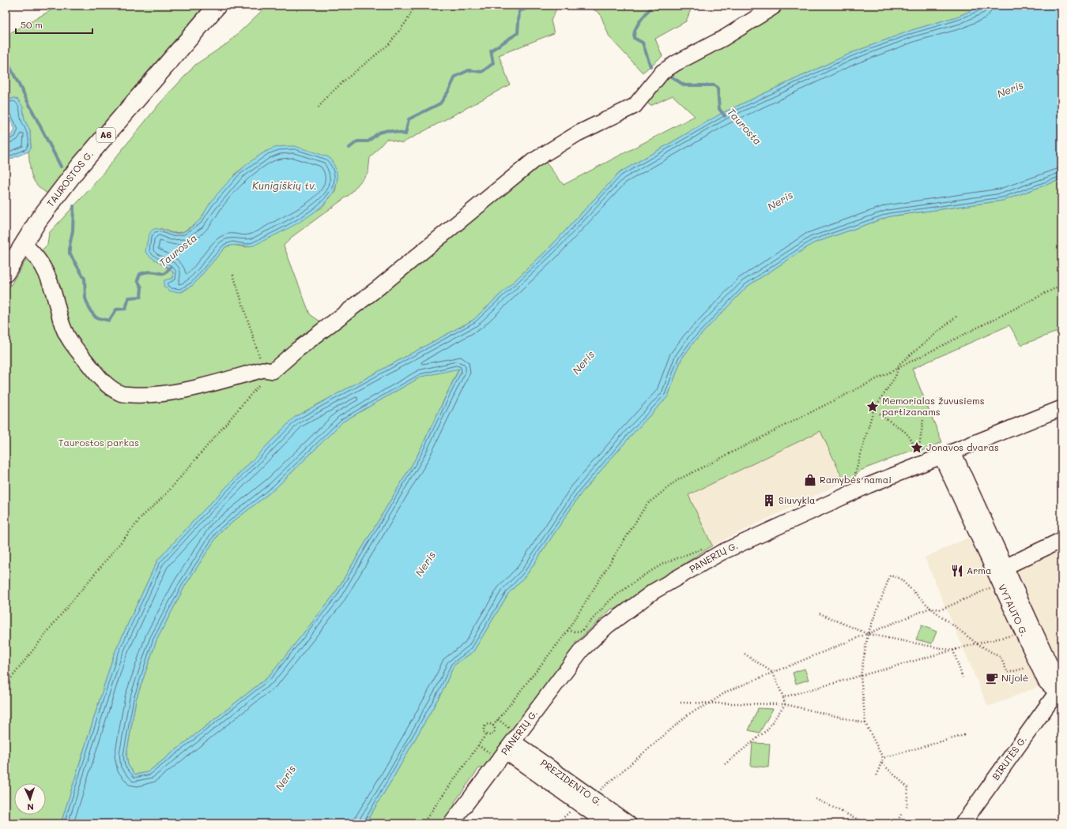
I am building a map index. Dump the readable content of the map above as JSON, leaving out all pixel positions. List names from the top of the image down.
{
  "streets": {
    "highway": ["A6", "TAUROSTOS G."],
    "street": [
      "PANERIŲ G.",
      "VYTAUTO G.",
      "BIRUTĖS G.",
      "PREZIDENTO G."
    ]
  },
  "crossings": [
    ["PANERIŲ G.", "VYTAUTO G."],
    ["PANERIŲ G.", "PREZIDENTO G."],
    ["VYTAUTO G.", "BIRUTĖS G."]
  ],
  "water": ["Neris", "Taurosta", "Kunigiškių tv."],
  "parks": ["Taurostos parkas"],
  "places": {
    "place": ["Memorialas žuvusiems partizanams", "Jonavos dvaras"],
    "shop": ["Ramybės namai"],
    "building": ["Siuvykla"],
    "restaurant": ["Arma"],
    "cafe": ["Nijolė"]
  },
  "scale_bar": "50 m",
  "north": "bottom"
}
